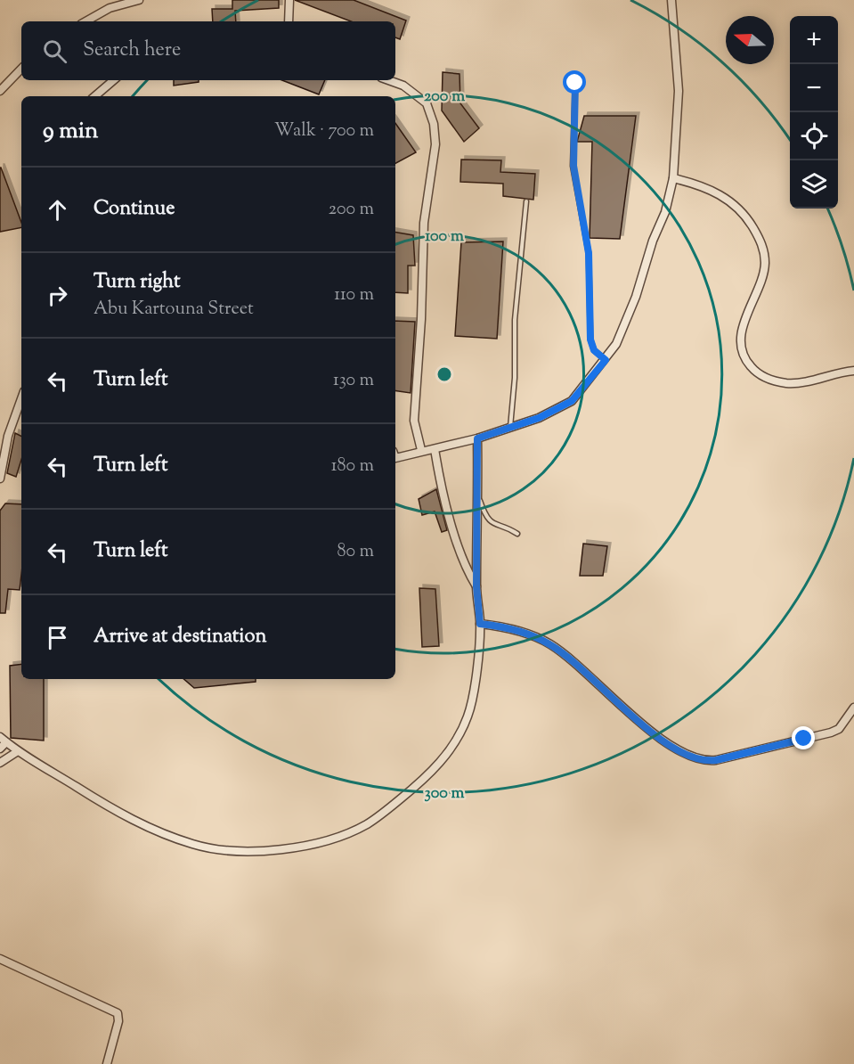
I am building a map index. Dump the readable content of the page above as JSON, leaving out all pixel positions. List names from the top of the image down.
{
  "north": "left",
  "page": {
    "map_buttons": ["+", "−"],
    "search": "Search here",
    "heading": ["9 min", "Walk · 700 m"],
    "list": [
      ["Continue", "200 m"],
      ["Turn right", "Abu Kartouna Street", "110 m"],
      ["Turn left", "130 m"],
      ["Turn left", "180 m"],
      ["Turn left", "80 m"],
      "Arrive at destination"
    ]
  },
  "rings": ["200 m", "100 m", "300 m"]
}
